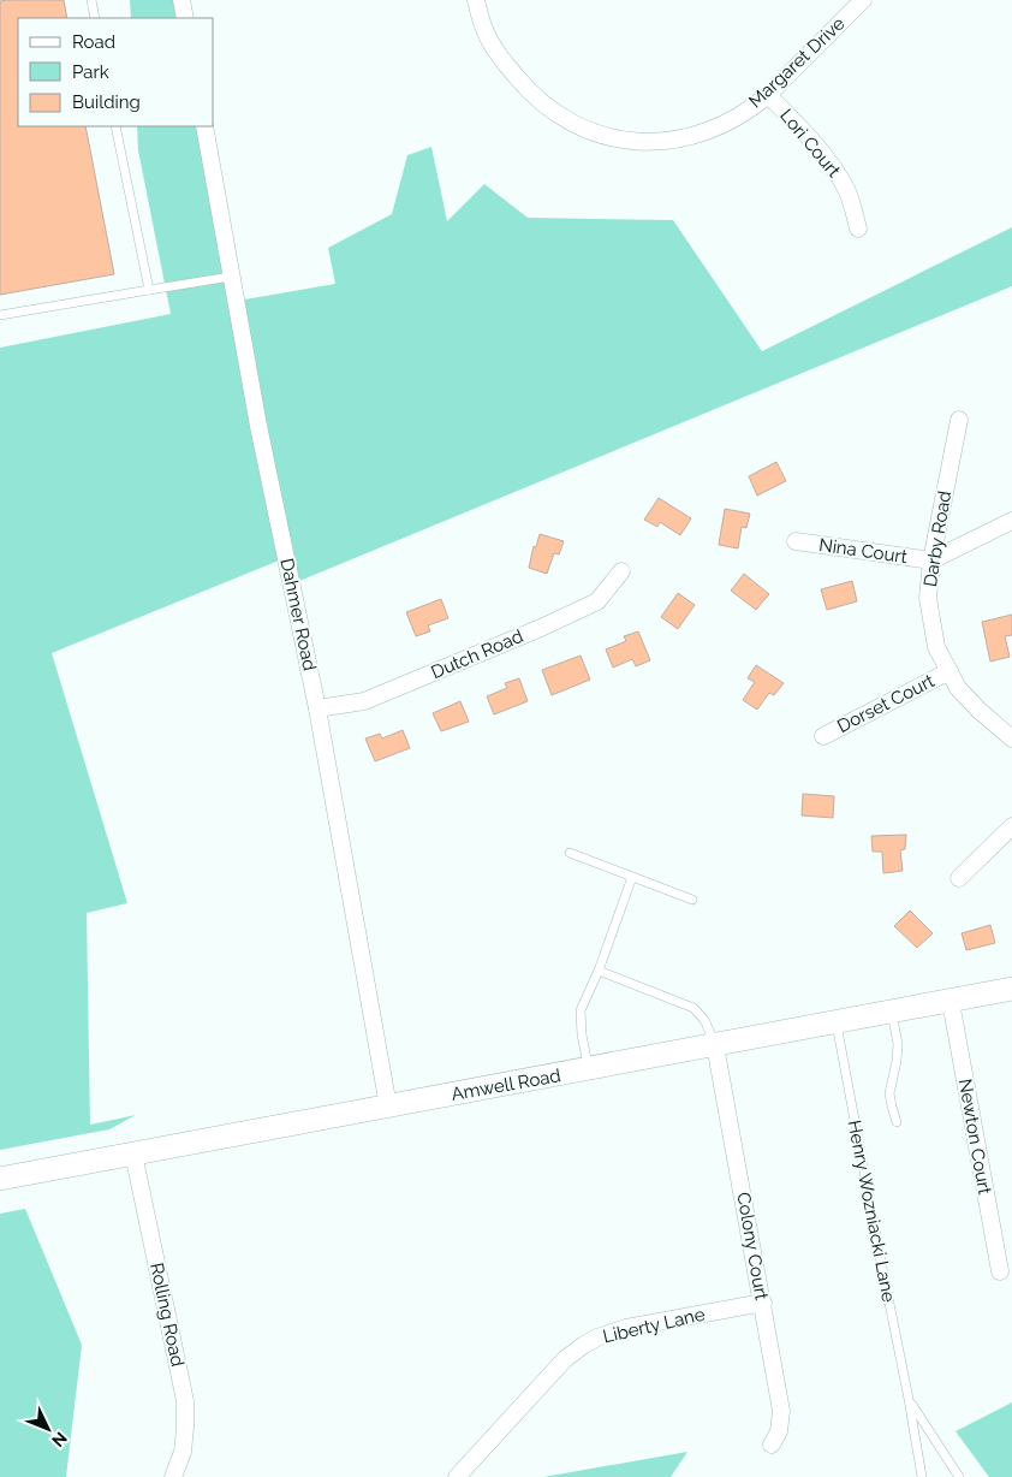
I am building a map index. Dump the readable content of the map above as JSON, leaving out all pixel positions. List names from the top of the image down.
{
  "streets": {
    "main road": ["Amwell Road"],
    "street": [
      "Margaret Drive",
      "Lori Court",
      "Darby Road",
      "Nina Court",
      "Dahmer Road",
      "Dutch Road",
      "Dorset Court",
      "Newton Court",
      "Colony Court",
      "Rolling Road",
      "Liberty Lane"
    ],
    "lane": ["Henry Wozniacki Lane"]
  },
  "crossings": [
    ["Margaret Drive", "Lori Court"],
    ["Darby Road", "Nina Court"],
    ["Darby Road", "Dorset Court"],
    ["Dahmer Road", "Dutch Road"],
    ["Dahmer Road", "Amwell Road"],
    ["Amwell Road", "Newton Court"],
    ["Amwell Road", "Henry Wozniacki Lane"],
    ["Amwell Road", "Colony Court"],
    ["Amwell Road", "Rolling Road"],
    ["Colony Court", "Liberty Lane"]
  ],
  "legend": ["Road", "Park", "Building"],
  "north": "bottom right"
}
